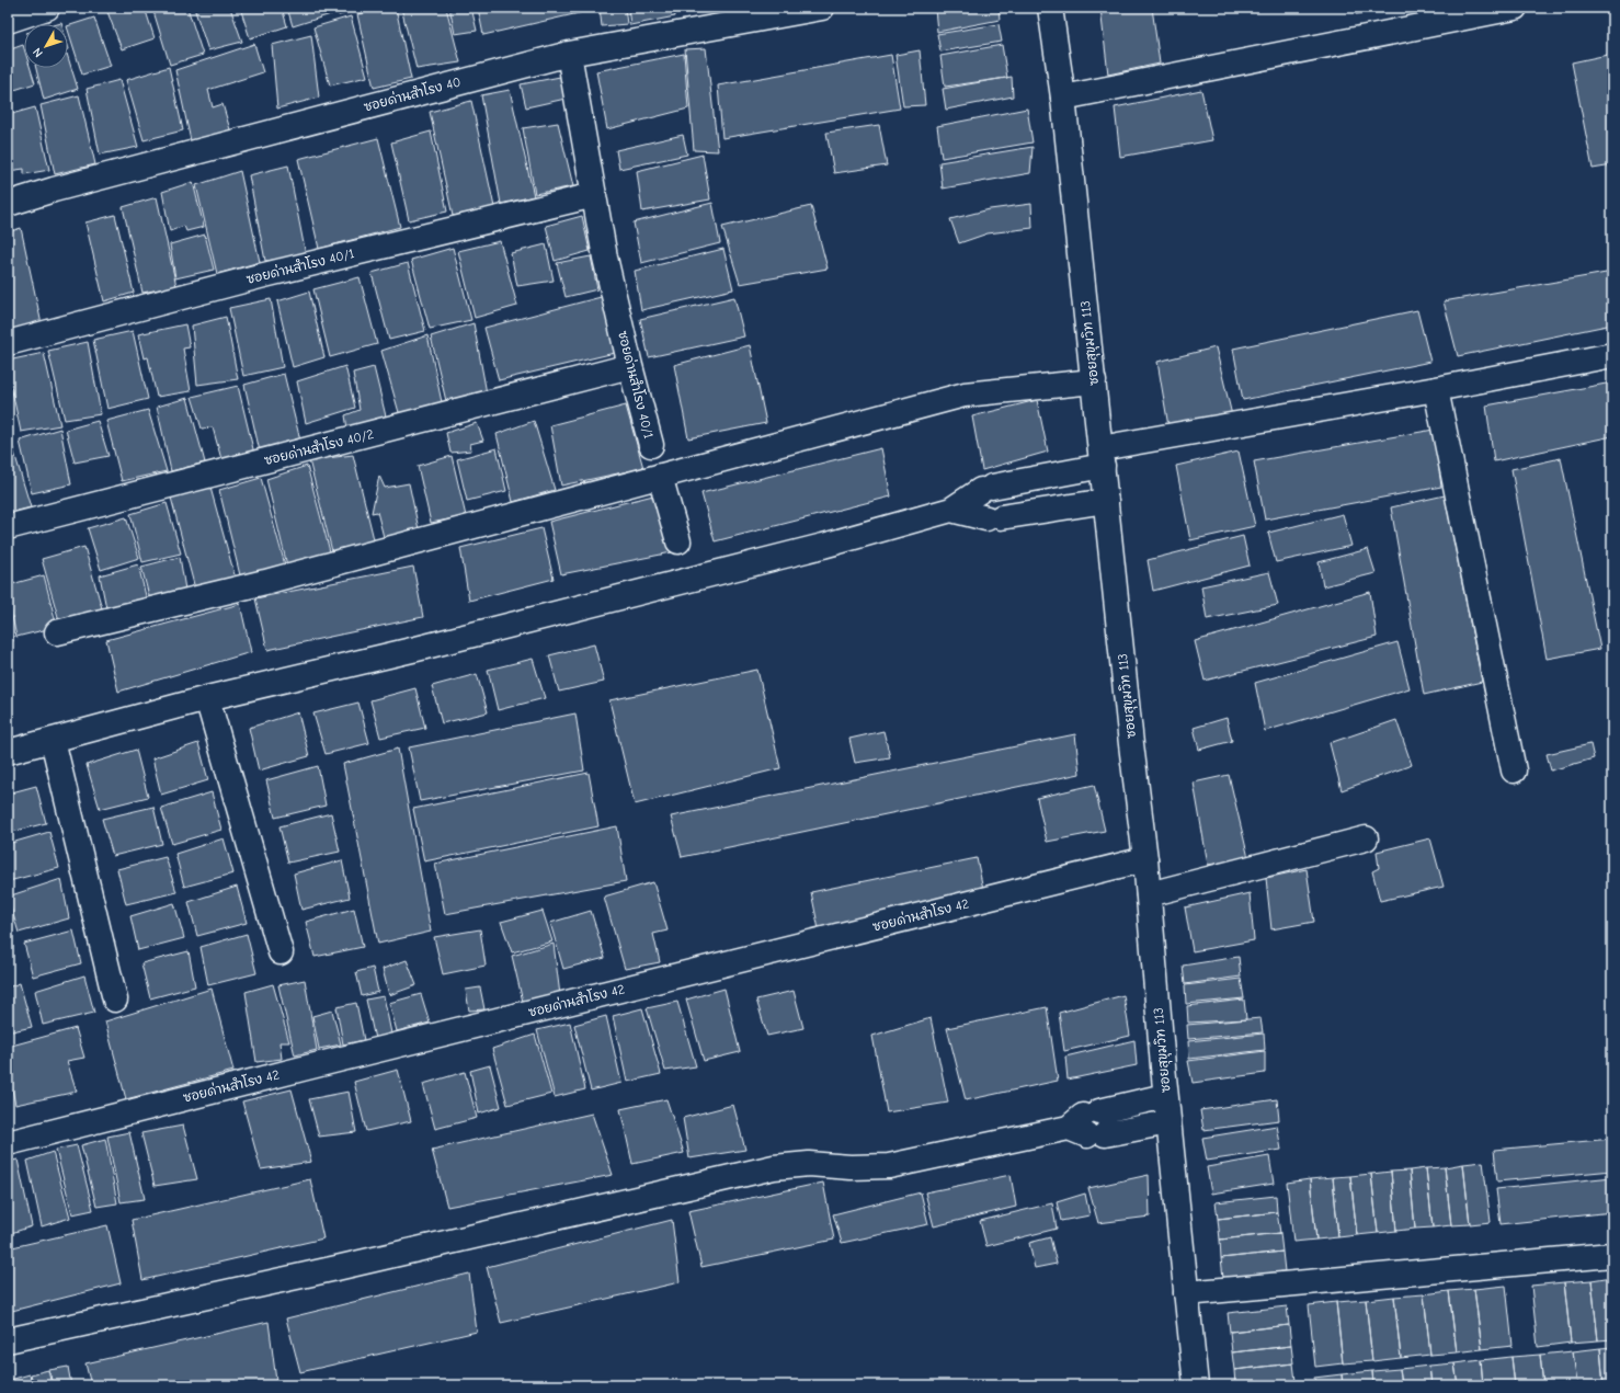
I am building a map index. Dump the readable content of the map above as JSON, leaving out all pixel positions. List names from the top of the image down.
{
  "streets": {
    "street": [
      "ซอยด่านสำโรง 40",
      "ซอยด่านสำโรง 40/1",
      "ซอยสุขุมวิท 113",
      "ซอยด่านสำโรง 40/2",
      "ซอยด่านสำโรง 42"
    ]
  },
  "crossings": [
    ["ซอยด่านสำโรง 40", "ซอยด่านสำโรง 40/1"],
    ["ซอยด่านสำโรง 40/1", "ซอยด่านสำโรง 40/2"],
    ["ซอยสุขุมวิท 113", "ซอยด่านสำโรง 42"]
  ],
  "north": "bottom left"
}
